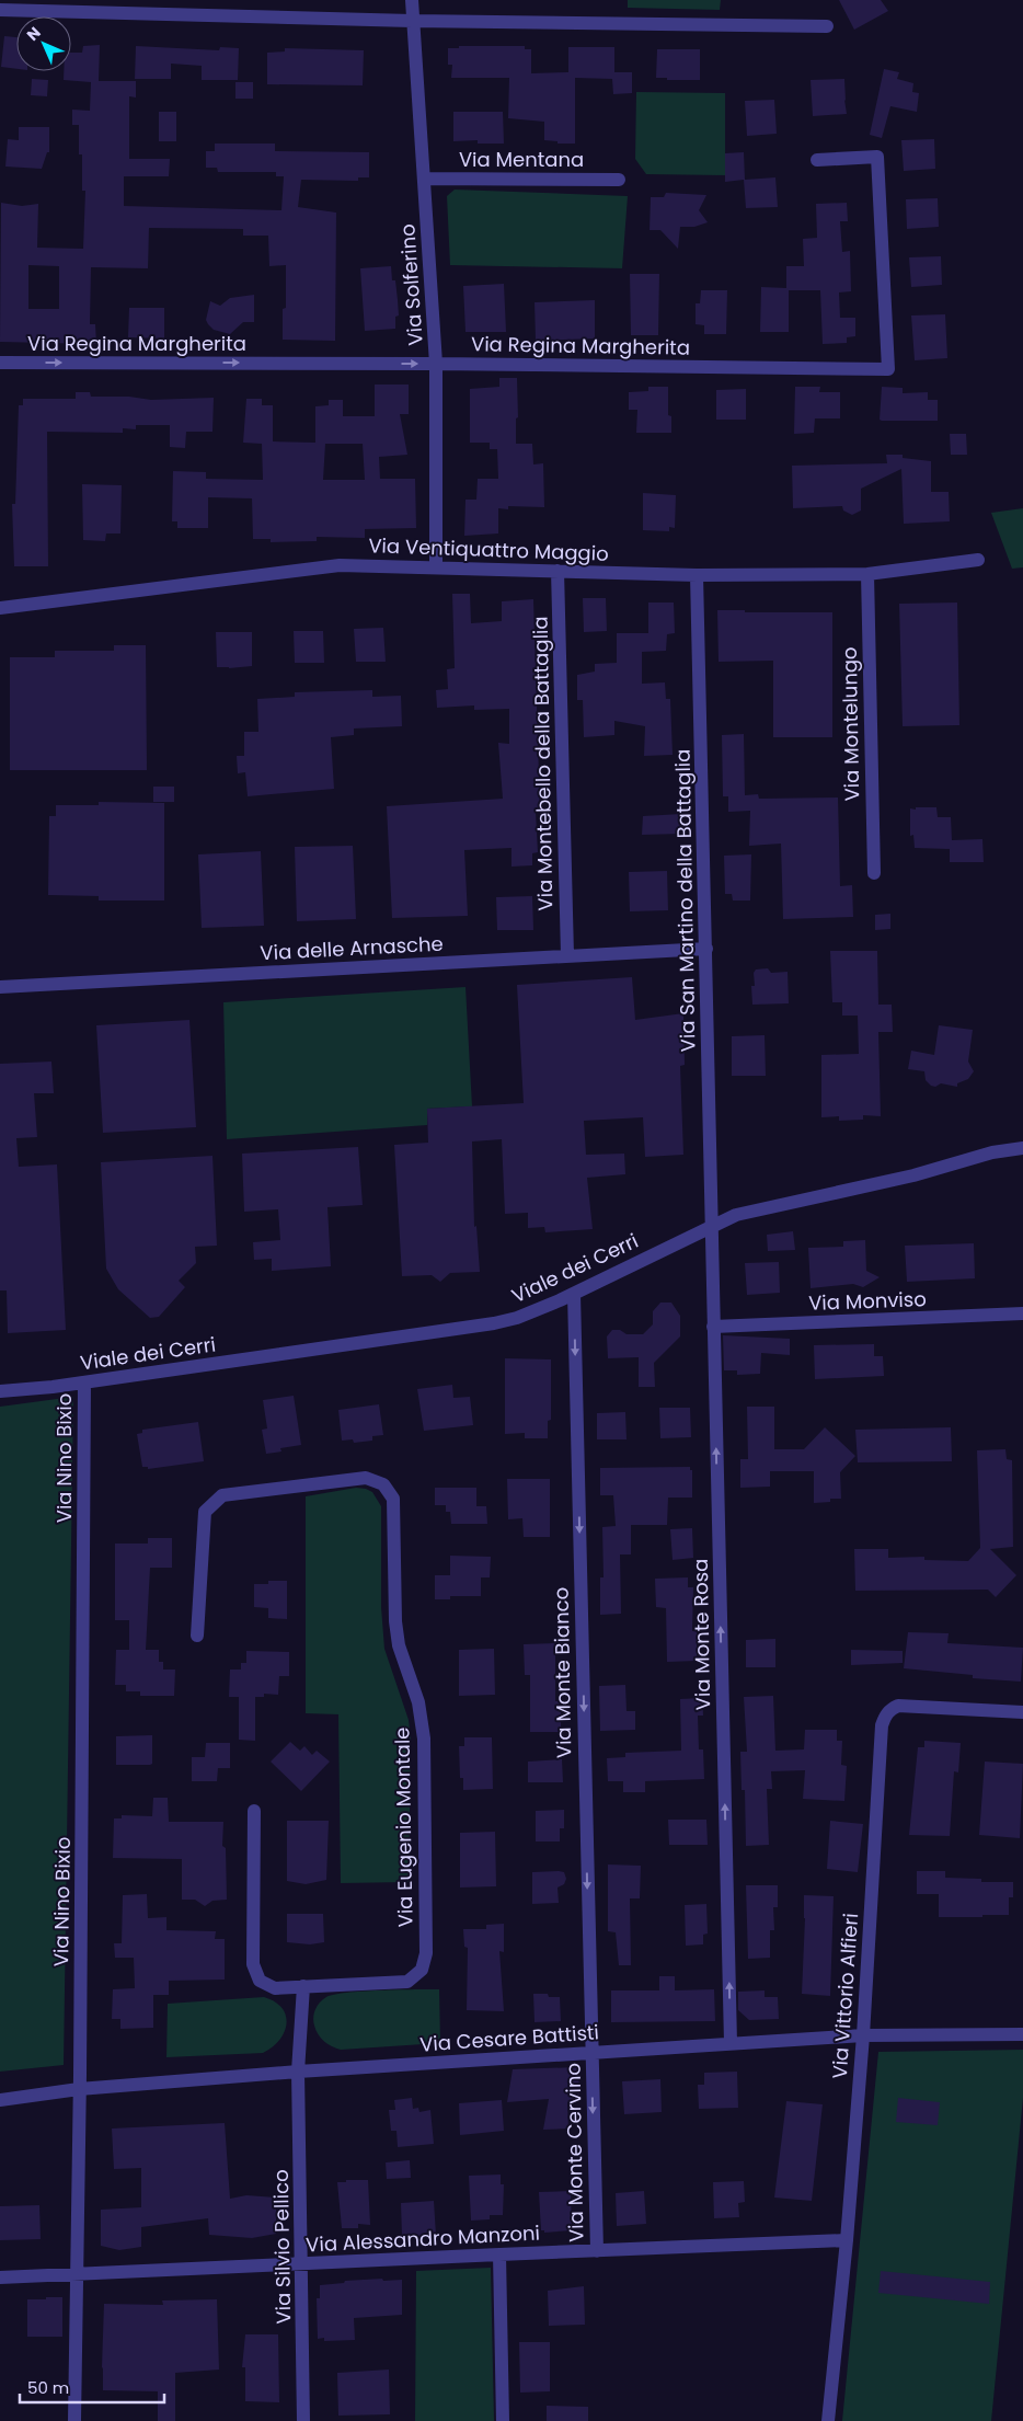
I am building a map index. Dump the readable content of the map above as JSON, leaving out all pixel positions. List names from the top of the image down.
{
  "streets": {
    "street": [
      "Via Mentana",
      "Via Solferino",
      "Via Regina Margherita",
      "Via Ventiquattro Maggio",
      "Via Montelungo",
      "Via Montebello della Battaglia",
      "Via San Martino della Battaglia",
      "Via delle Arnasche",
      "Viale dei Cerri",
      "Via Monviso",
      "Via Nino Bixio",
      "Via Monte Rosa",
      "Via Monte Bianco",
      "Via Eugenio Montale",
      "Via Vittorio Alfieri",
      "Via Cesare Battisti",
      "Via Monte Cervino",
      "Via Alessandro Manzoni",
      "Via Silvio Pellico"
    ]
  },
  "crossings": [
    ["Via Mentana", "Via Solferino"],
    ["Via Solferino", "Via Regina Margherita"],
    ["Via Solferino", "Via Ventiquattro Maggio"],
    ["Via Ventiquattro Maggio", "Via Montelungo"],
    ["Via Ventiquattro Maggio", "Via Montebello della Battaglia"],
    ["Via Ventiquattro Maggio", "Via San Martino della Battaglia"],
    ["Via Montebello della Battaglia", "Via delle Arnasche"],
    ["Via San Martino della Battaglia", "Via delle Arnasche"],
    ["Via San Martino della Battaglia", "Viale dei Cerri"],
    ["Via San Martino della Battaglia", "Via Monte Rosa"],
    ["Viale dei Cerri", "Via Nino Bixio"],
    ["Viale dei Cerri", "Via Monte Rosa"],
    ["Viale dei Cerri", "Via Monte Bianco"],
    ["Via Monviso", "Via Monte Rosa"],
    ["Via Nino Bixio", "Via Cesare Battisti"],
    ["Via Nino Bixio", "Via Alessandro Manzoni"],
    ["Via Monte Rosa", "Via Cesare Battisti"],
    ["Via Monte Bianco", "Via Cesare Battisti"],
    ["Via Monte Bianco", "Via Monte Cervino"],
    ["Via Vittorio Alfieri", "Via Cesare Battisti"],
    ["Via Vittorio Alfieri", "Via Alessandro Manzoni"],
    ["Via Cesare Battisti", "Via Monte Cervino"],
    ["Via Cesare Battisti", "Via Silvio Pellico"],
    ["Via Monte Cervino", "Via Alessandro Manzoni"],
    ["Via Alessandro Manzoni", "Via Silvio Pellico"]
  ],
  "one_way": [
    "Via Regina Margherita",
    "Via Monte Rosa",
    "Via Monte Bianco",
    "Via Monte Cervino"
  ],
  "scale_bar": "50 m",
  "north": "top left"
}
